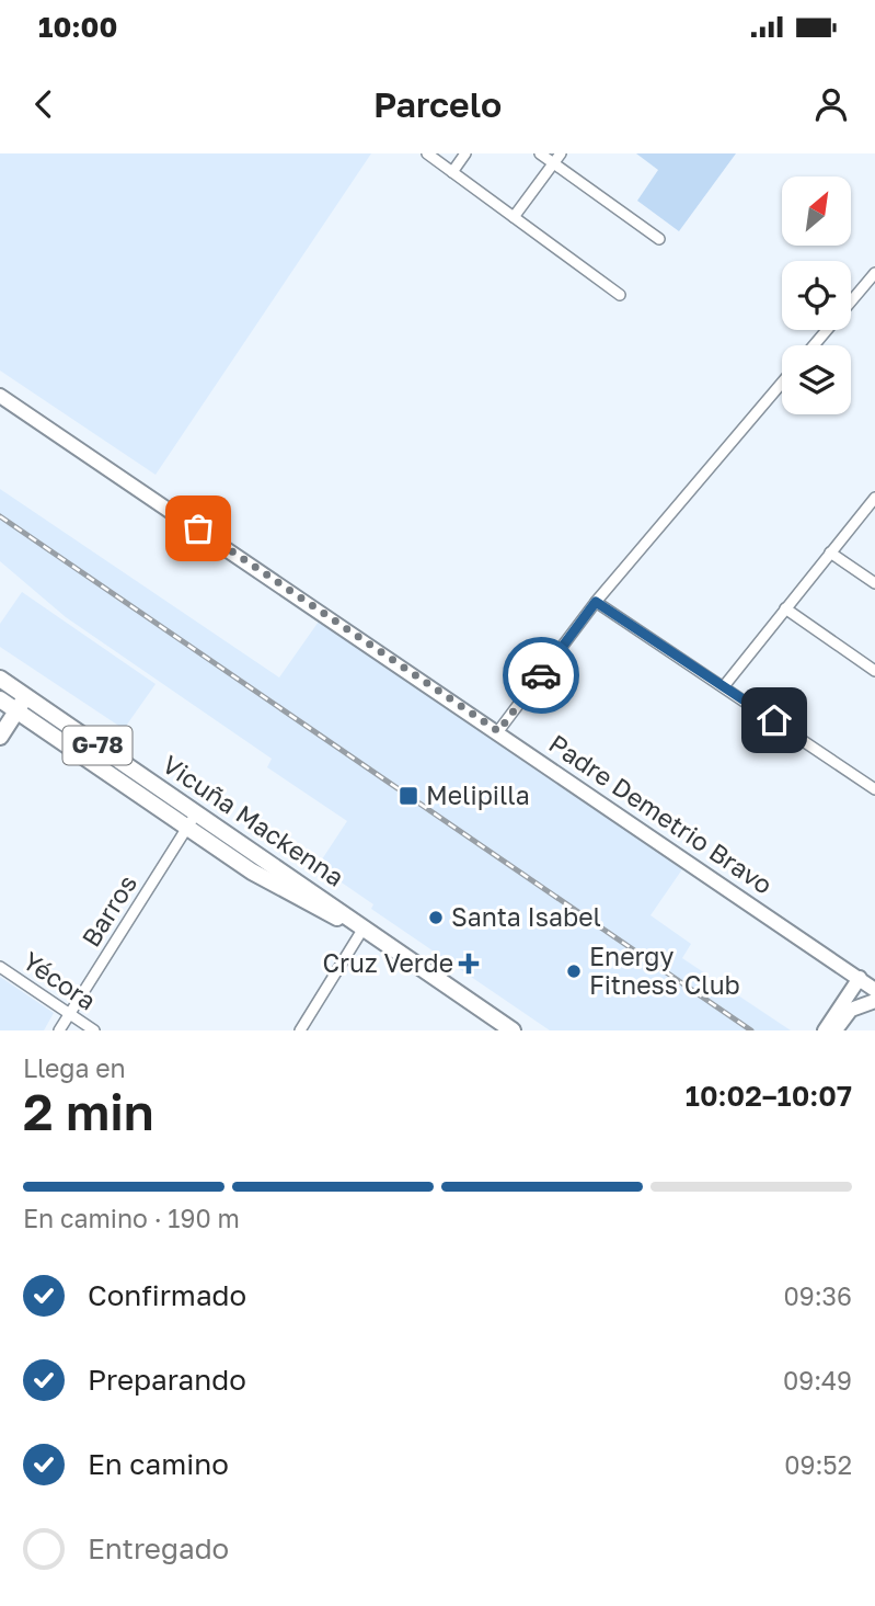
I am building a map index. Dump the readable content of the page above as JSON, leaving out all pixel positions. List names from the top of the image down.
{
  "streets": {
    "main road": ["G-78", "Vicuña Mackenna"],
    "street": ["Padre Demetrio Bravo", "Barros", "Yécora"]
  },
  "crossings": [
    ["Vicuña Mackenna", "Barros"],
    ["Barros", "Yécora"]
  ],
  "places": {
    "transit": ["Melipilla"],
    "other": ["Santa Isabel", "Energy Fitness Club"],
    "health": ["Cruz Verde"]
  },
  "north": "top right",
  "page": {
    "status": "10:00",
    "header": "Parcelo",
    "heading": ["2 min", "Llega en", "10:02–10:07"],
    "bar": "En camino · 190 m",
    "list": [
      ["Confirmado", "09:36"],
      ["Preparando", "09:49"],
      ["En camino", "09:52"],
      "Entregado"
    ]
  }
}
